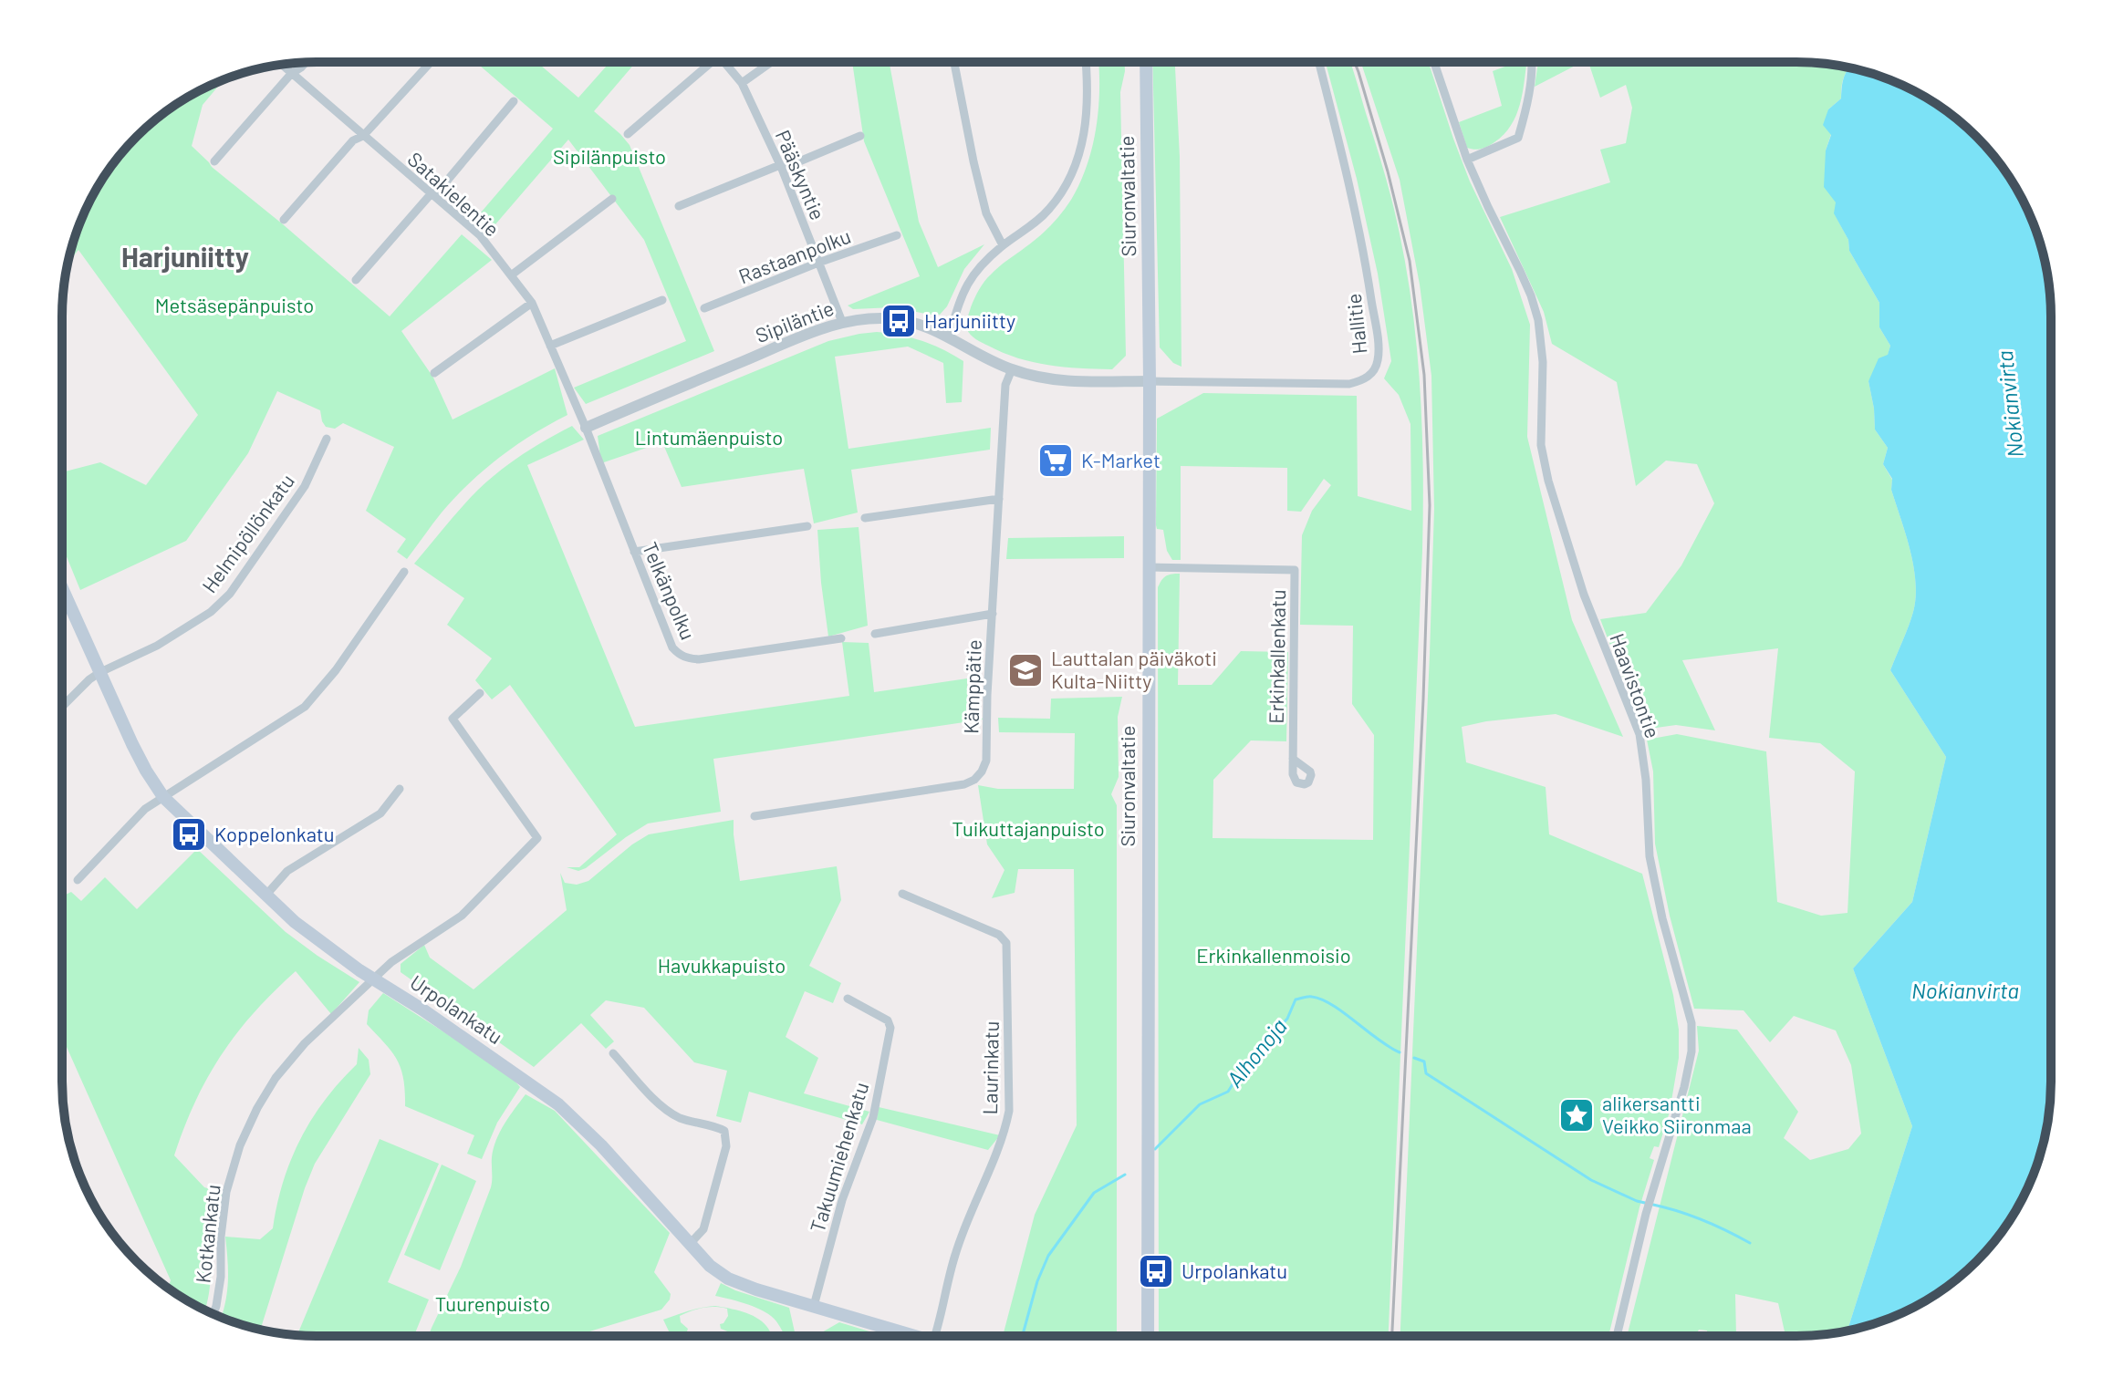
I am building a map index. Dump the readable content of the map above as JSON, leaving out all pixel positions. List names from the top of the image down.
{
  "streets": {
    "main road": ["Siuronvaltatie", "Urpolankatu"],
    "street": [
      "Pääskyntie",
      "Satakielentie",
      "Rastaanpolku",
      "Sipiläntie",
      "Hallitie",
      "Helmipöllönkatu",
      "Telkänpolku",
      "Erkinkallenkatu",
      "Haavistontie",
      "Kämppätie",
      "Laurinkatu",
      "Takuumiehenkatu",
      "Kotkankatu"
    ]
  },
  "crossings": [
    ["Pääskyntie", "Rastaanpolku"],
    ["Pääskyntie", "Sipiläntie"],
    ["Satakielentie", "Sipiläntie"],
    ["Satakielentie", "Telkänpolku"],
    ["Siuronvaltatie", "Sipiläntie"],
    ["Siuronvaltatie", "Hallitie"],
    ["Siuronvaltatie", "Erkinkallenkatu"],
    ["Sipiläntie", "Hallitie"],
    ["Sipiläntie", "Telkänpolku"],
    ["Sipiläntie", "Kämppätie"],
    ["Helmipöllönkatu", "Urpolankatu"],
    ["Urpolankatu", "Takuumiehenkatu"],
    ["Urpolankatu", "Kotkankatu"]
  ],
  "districts": ["Harjuniitty"],
  "water": ["Nokianvirta", "Alhonoja"],
  "parks": [
    "Sipilänpuisto",
    "Metsäsepänpuisto",
    "Lintumäenpuisto",
    "Tuikuttajanpuisto",
    "Erkinkallenmoisio",
    "Havukkapuisto",
    "Tuurenpuisto"
  ],
  "places": {
    "bus stop": ["Harjuniitty", "Koppelonkatu", "Urpolankatu"],
    "supermarket": ["K-Market"],
    "school or university": ["Lauttalan päiväkoti Kulta-Niitty"],
    "place": ["alikersantti Veikko Siironmaa"]
  }
}
